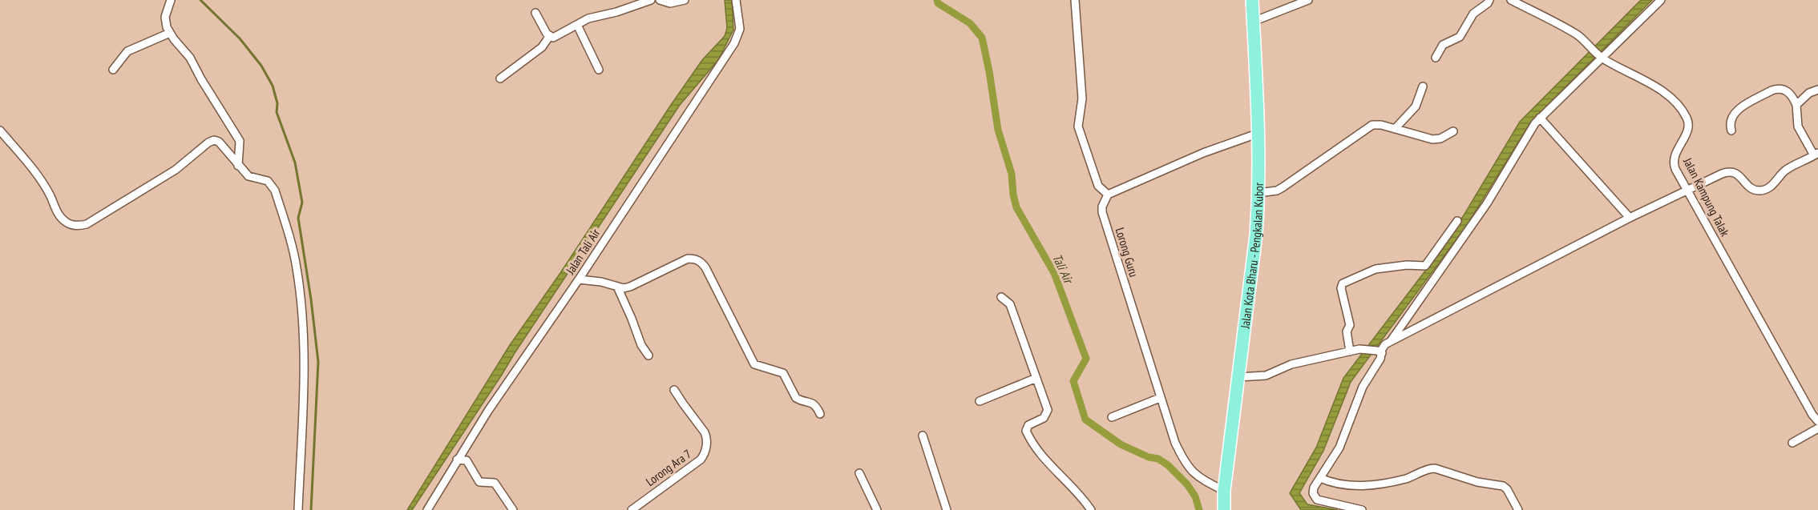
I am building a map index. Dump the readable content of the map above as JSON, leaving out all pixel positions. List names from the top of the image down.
{
  "streets": {
    "main road": ["Jalan Kota Bharu - Pengkalan Kubor"],
    "street": [
      "Jalan Kampung Talak",
      "Jalan Tali Air",
      "Lorong Guru",
      "Lorong Ara 7"
    ]
  },
  "crossings": [
    ["Lorong Guru", "Jalan Kota Bharu - Pengkalan Kubor"]
  ],
  "water": ["Tali Air"]
}
